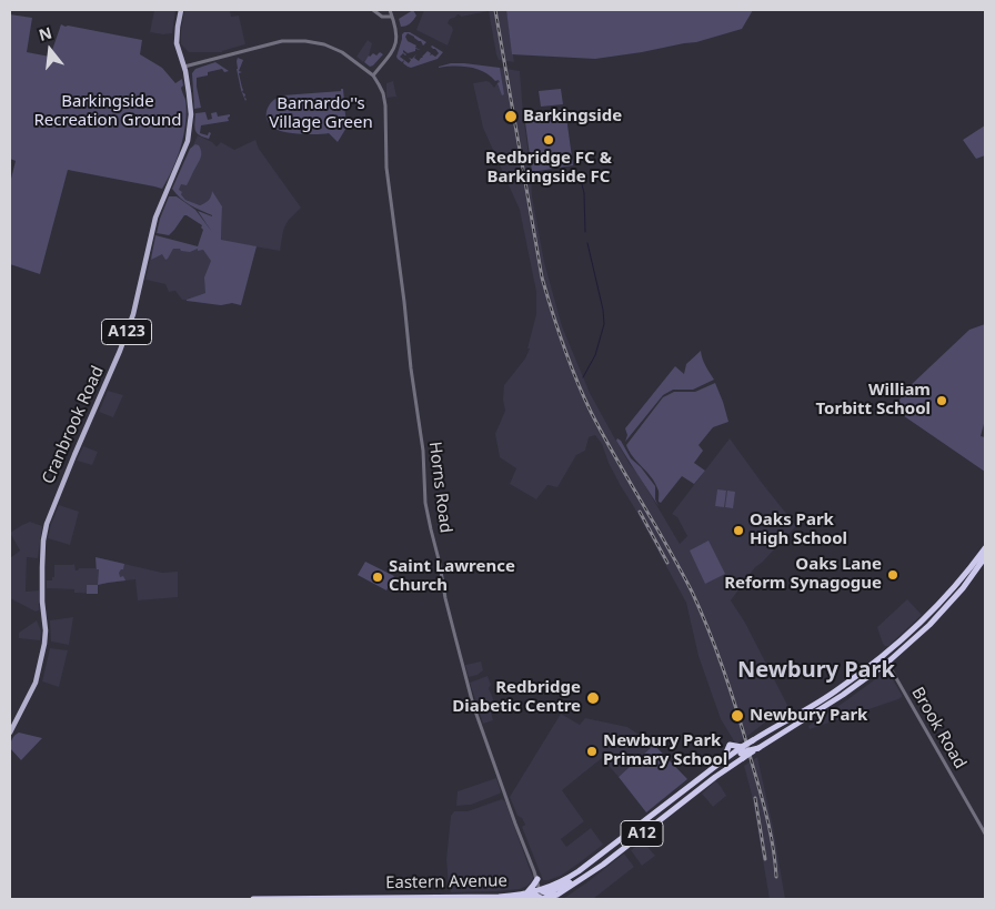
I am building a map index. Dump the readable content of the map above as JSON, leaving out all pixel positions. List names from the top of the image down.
{
  "streets": {
    "highway": ["A12", "Eastern Avenue"],
    "main road": ["A123", "Cranbrook Road"],
    "street": ["Horns Road", "Brook Road"]
  },
  "crossings": [
    ["A123", "Cranbrook Road"],
    ["Horns Road", "Eastern Avenue"],
    ["Brook Road", "Eastern Avenue"]
  ],
  "districts": ["Newbury Park"],
  "parks": ["Barkingside Recreation Ground", "Barnardo''s Village Green"],
  "places": [
    "Barkingside",
    "Redbridge FC & Barkingside FC",
    "William Torbitt School",
    "Oaks Park High School",
    "Oaks Lane Reform Synagogue",
    "Saint Lawrence Church",
    "Redbridge Diabetic Centre",
    "Newbury Park",
    "Newbury Park Primary School"
  ],
  "north": "top"
}
